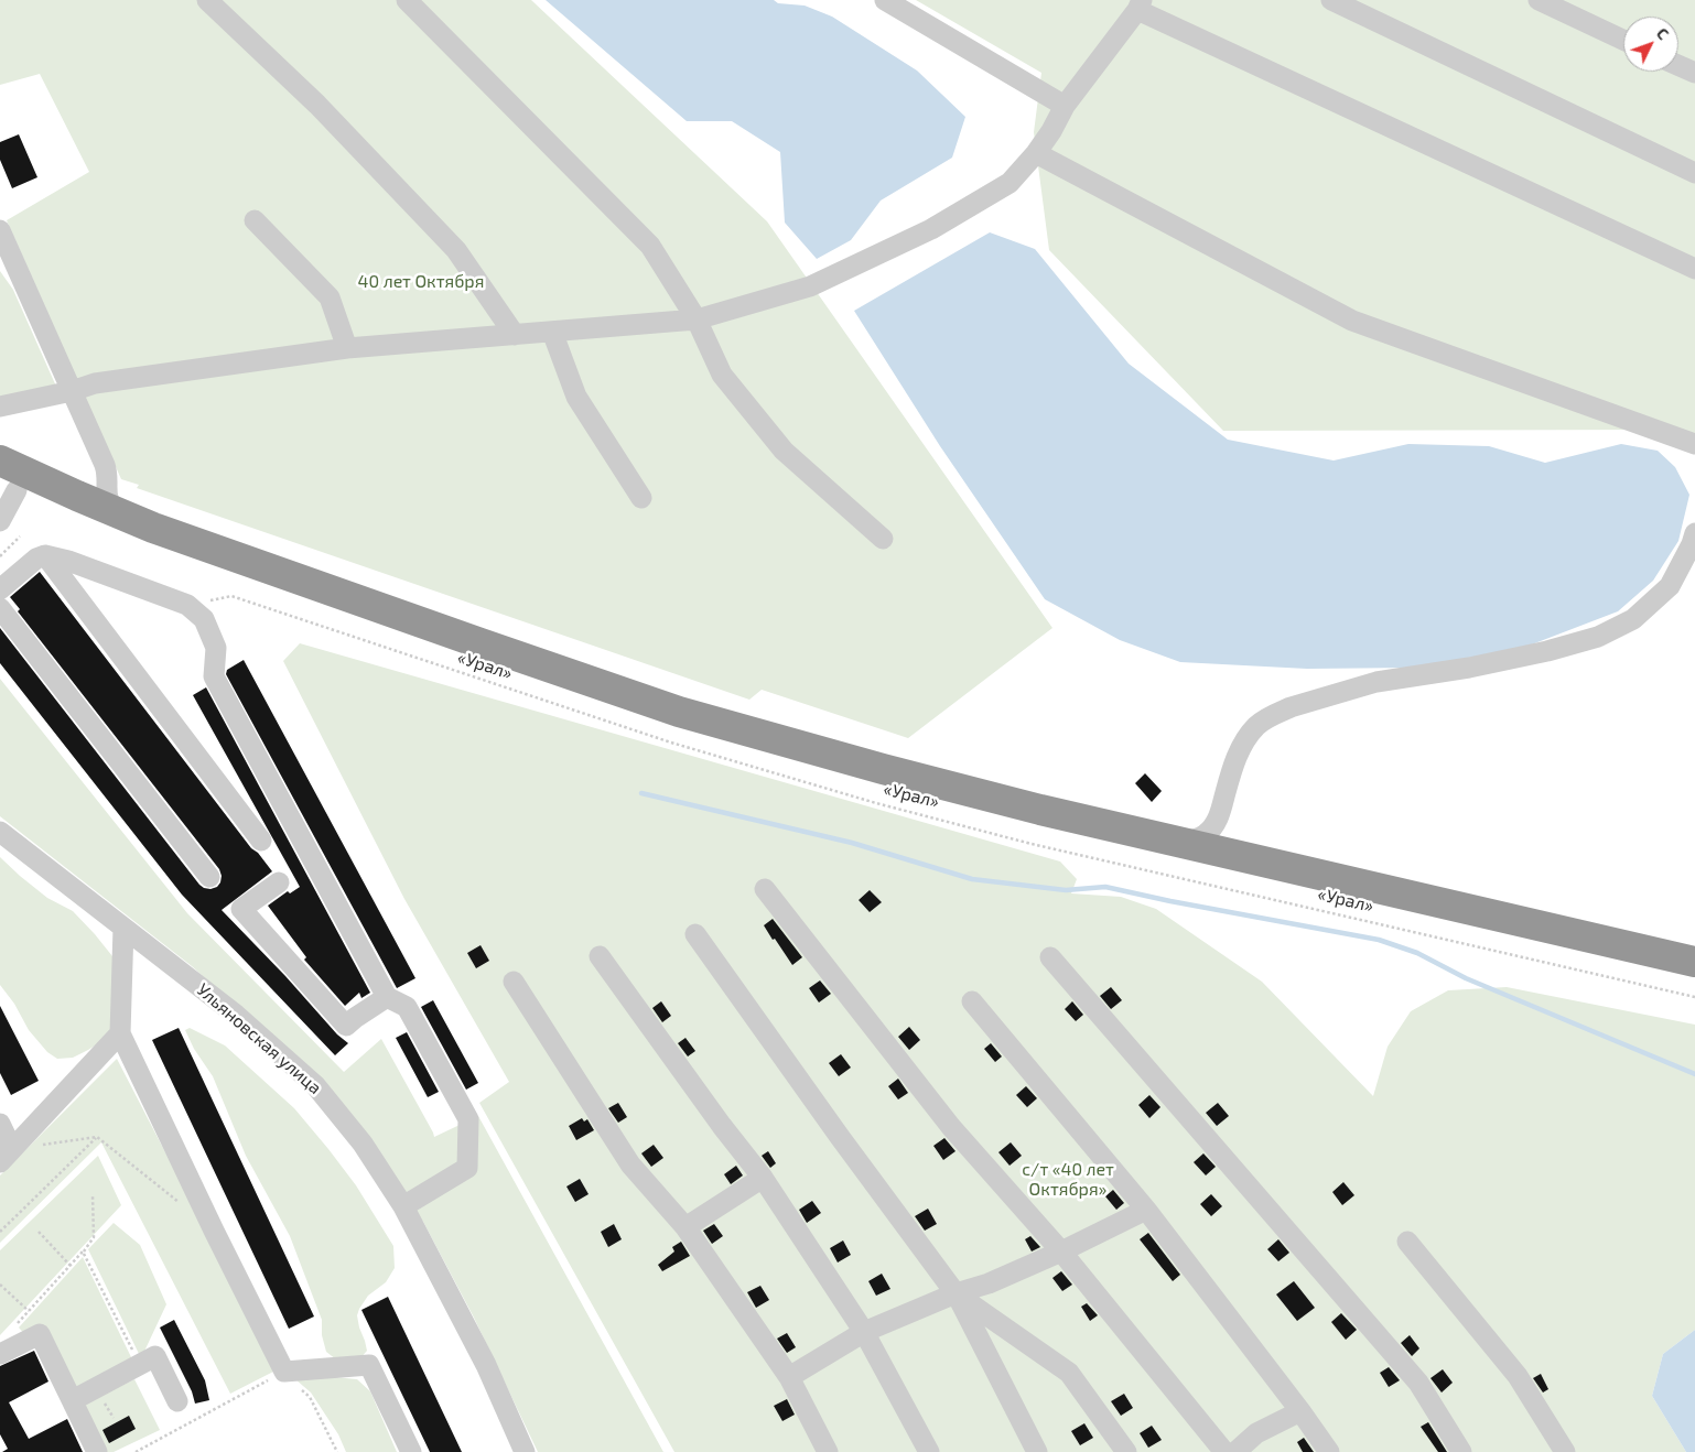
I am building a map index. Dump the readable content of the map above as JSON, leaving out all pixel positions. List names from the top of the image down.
{
  "streets": {
    "highway": ["«Урал»"],
    "street": ["Ульяновская улица"]
  },
  "parks": ["40 лет Октября", "с/т «40 лет Октября»"],
  "north": "top right"
}
